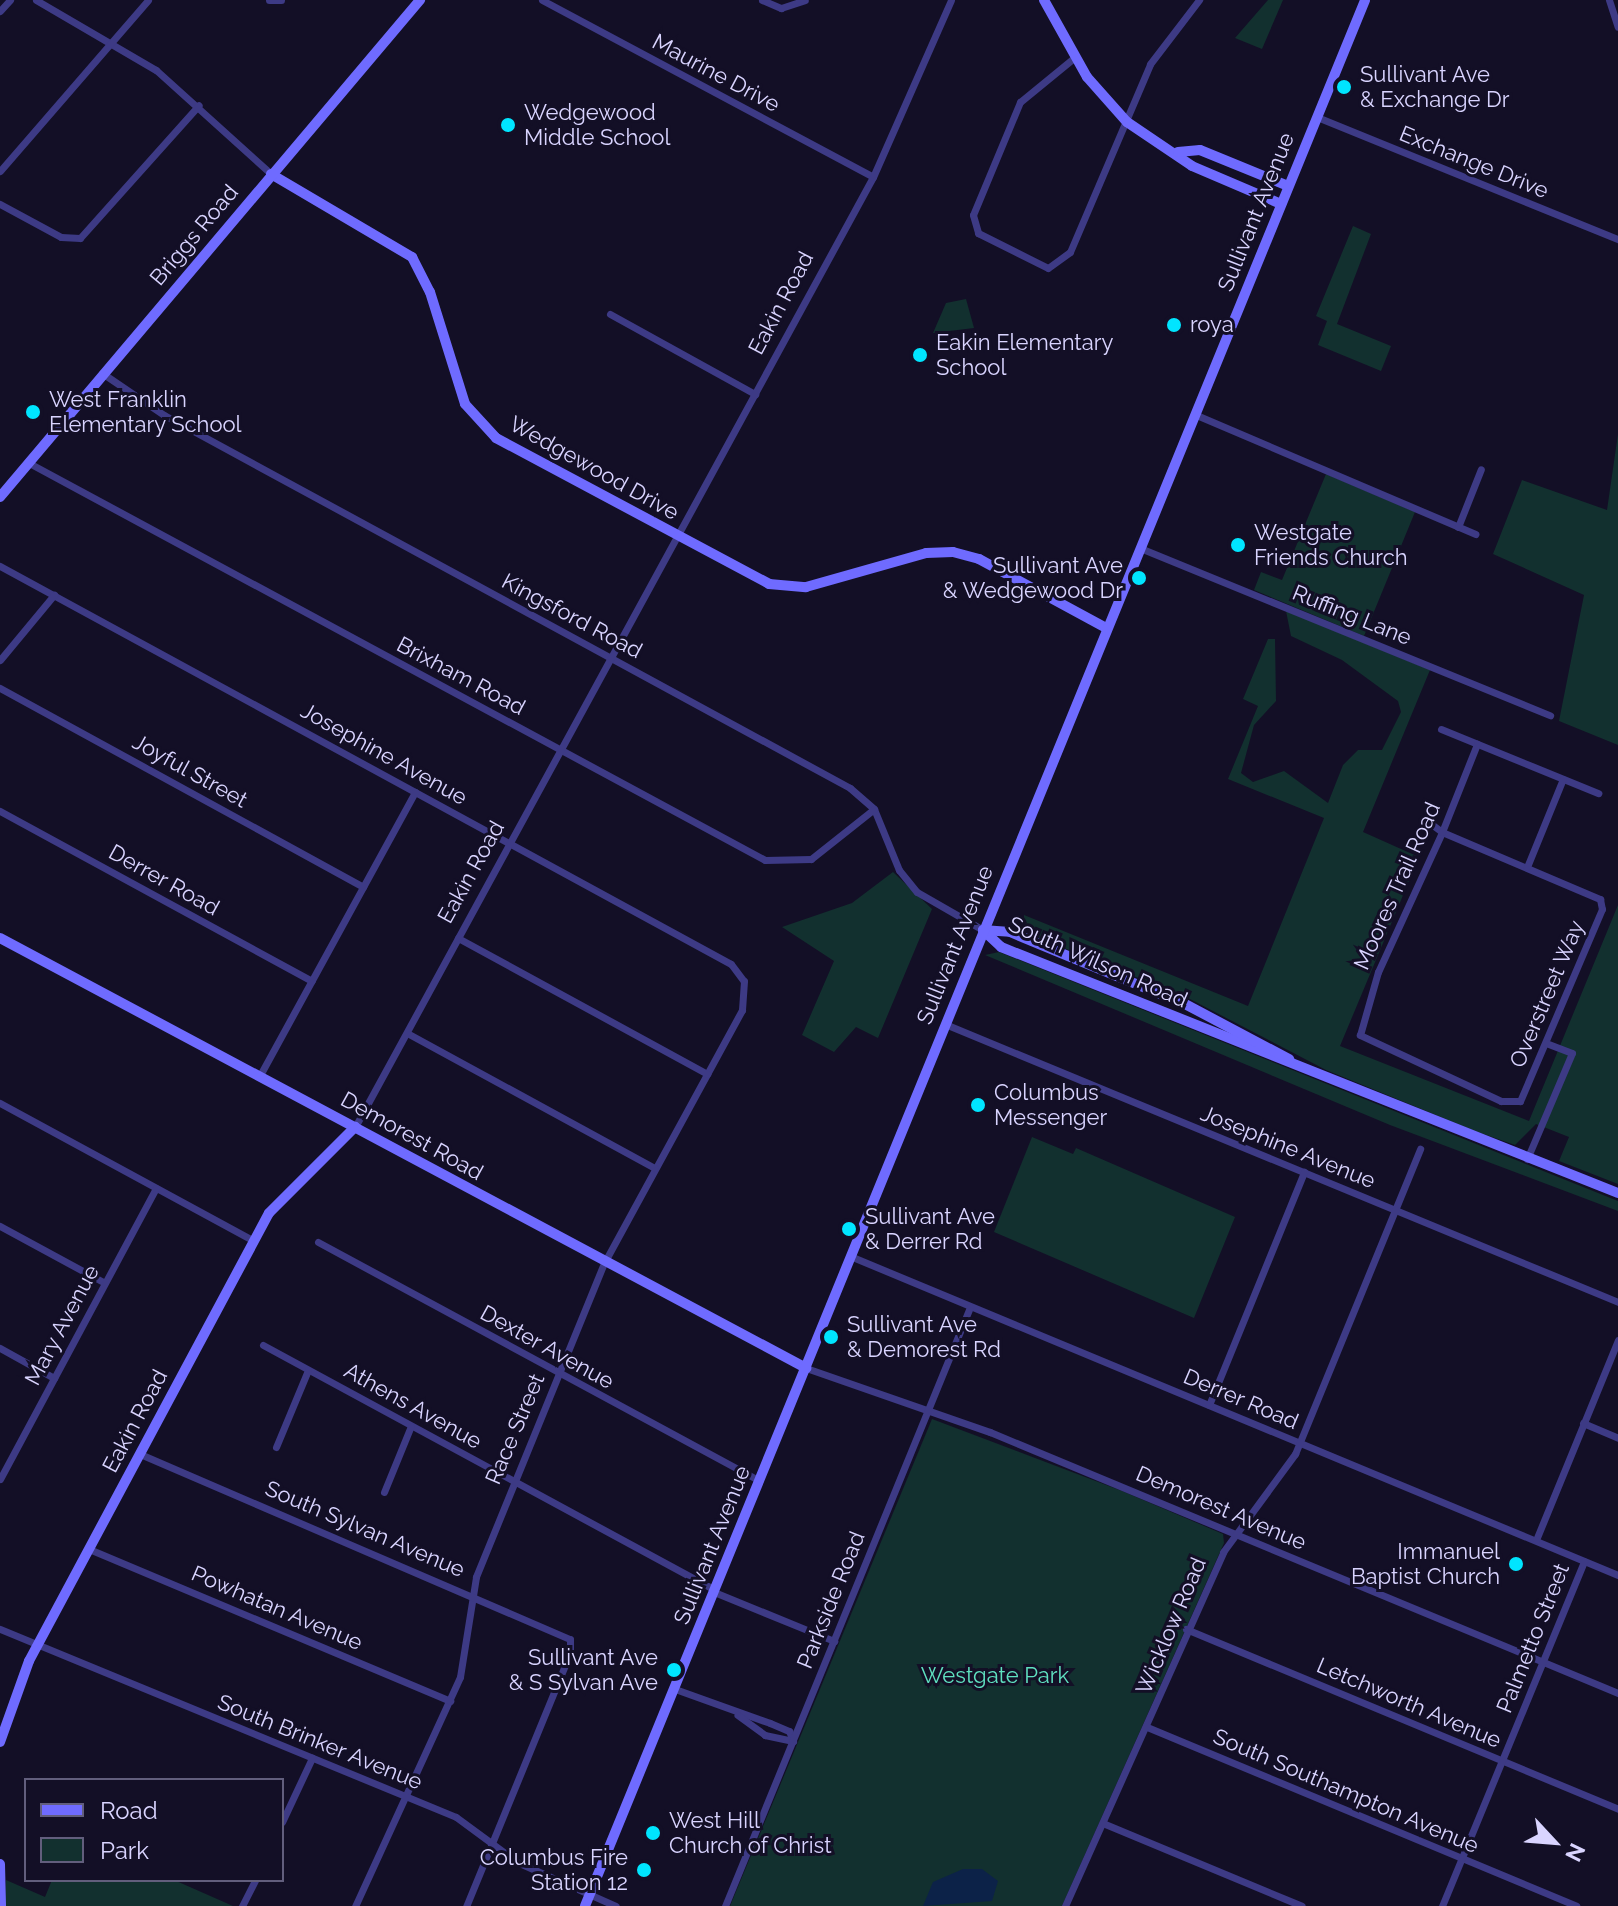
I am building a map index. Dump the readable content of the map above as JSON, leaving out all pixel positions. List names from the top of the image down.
{
  "streets": {
    "street": [
      "Maurine Drive",
      "Exchange Drive",
      "Sullivant Avenue",
      "Briggs Road",
      "Eakin Road",
      "Wedgewood Drive",
      "Ruffing Lane",
      "Kingsford Road",
      "Brixham Road",
      "Josephine Avenue",
      "Joyful Street",
      "Derrer Road",
      "Moores Trail Road",
      "South Wilson Road",
      "Overstreet Way",
      "Demorest Road",
      "Mary Avenue",
      "Dexter Avenue",
      "Athens Avenue",
      "Race Street",
      "Demorest Avenue",
      "South Sylvan Avenue",
      "Parkside Road",
      "Powhatan Avenue",
      "Wicklow Road",
      "Palmetto Street",
      "Letchworth Avenue",
      "South Brinker Avenue",
      "South Southampton Avenue"
    ]
  },
  "crossings": [
    ["Maurine Drive", "Eakin Road"],
    ["Exchange Drive", "Sullivant Avenue"],
    ["Sullivant Avenue", "Wedgewood Drive"],
    ["Sullivant Avenue", "Ruffing Lane"],
    ["Sullivant Avenue", "Kingsford Road"],
    ["Sullivant Avenue", "Josephine Avenue"],
    ["Sullivant Avenue", "Derrer Road"],
    ["Sullivant Avenue", "South Wilson Road"],
    ["Sullivant Avenue", "Demorest Road"],
    ["Sullivant Avenue", "Dexter Avenue"],
    ["Sullivant Avenue", "Athens Avenue"],
    ["Sullivant Avenue", "Demorest Avenue"],
    ["Sullivant Avenue", "South Brinker Avenue"],
    ["Briggs Road", "Wedgewood Drive"],
    ["Briggs Road", "Kingsford Road"],
    ["Briggs Road", "Brixham Road"],
    ["Eakin Road", "Wedgewood Drive"],
    ["Eakin Road", "Kingsford Road"],
    ["Eakin Road", "Brixham Road"],
    ["Eakin Road", "Josephine Avenue"],
    ["Eakin Road", "Demorest Road"],
    ["Eakin Road", "South Sylvan Avenue"],
    ["Eakin Road", "Powhatan Avenue"],
    ["Eakin Road", "South Brinker Avenue"],
    ["Kingsford Road", "Brixham Road"],
    ["Kingsford Road", "South Wilson Road"],
    ["Josephine Avenue", "Race Street"],
    ["Josephine Avenue", "Wicklow Road"],
    ["Derrer Road", "Parkside Road"],
    ["Derrer Road", "Wicklow Road"],
    ["Derrer Road", "Palmetto Street"],
    ["Moores Trail Road", "Overstreet Way"],
    ["Demorest Road", "Race Street"],
    ["Demorest Road", "Demorest Avenue"],
    ["Dexter Avenue", "Race Street"],
    ["Athens Avenue", "Race Street"],
    ["Race Street", "South Sylvan Avenue"],
    ["Race Street", "Powhatan Avenue"],
    ["Race Street", "South Brinker Avenue"],
    ["Demorest Avenue", "Parkside Road"],
    ["Demorest Avenue", "Wicklow Road"],
    ["Demorest Avenue", "Palmetto Street"],
    ["South Sylvan Avenue", "South Brinker Avenue"],
    ["Wicklow Road", "Letchworth Avenue"],
    ["Wicklow Road", "South Southampton Avenue"],
    ["Palmetto Street", "Letchworth Avenue"],
    ["Palmetto Street", "South Southampton Avenue"]
  ],
  "parks": ["Westgate Park"],
  "places": [
    "Sullivant Ave & Exchange Dr",
    "Wedgewood Middle School",
    "roya",
    "Eakin Elementary School",
    "West Franklin Elementary School",
    "Westgate Friends Church",
    "Sullivant Ave & Wedgewood Dr",
    "Columbus Messenger",
    "Sullivant Ave & Derrer Rd",
    "Sullivant Ave & Demorest Rd",
    "Immanuel Baptist Church",
    "Sullivant Ave & S Sylvan Ave",
    "West Hill Church of Christ",
    "Columbus Fire Station 12"
  ],
  "legend": ["Road", "Park"],
  "north": "bottom right"
}
